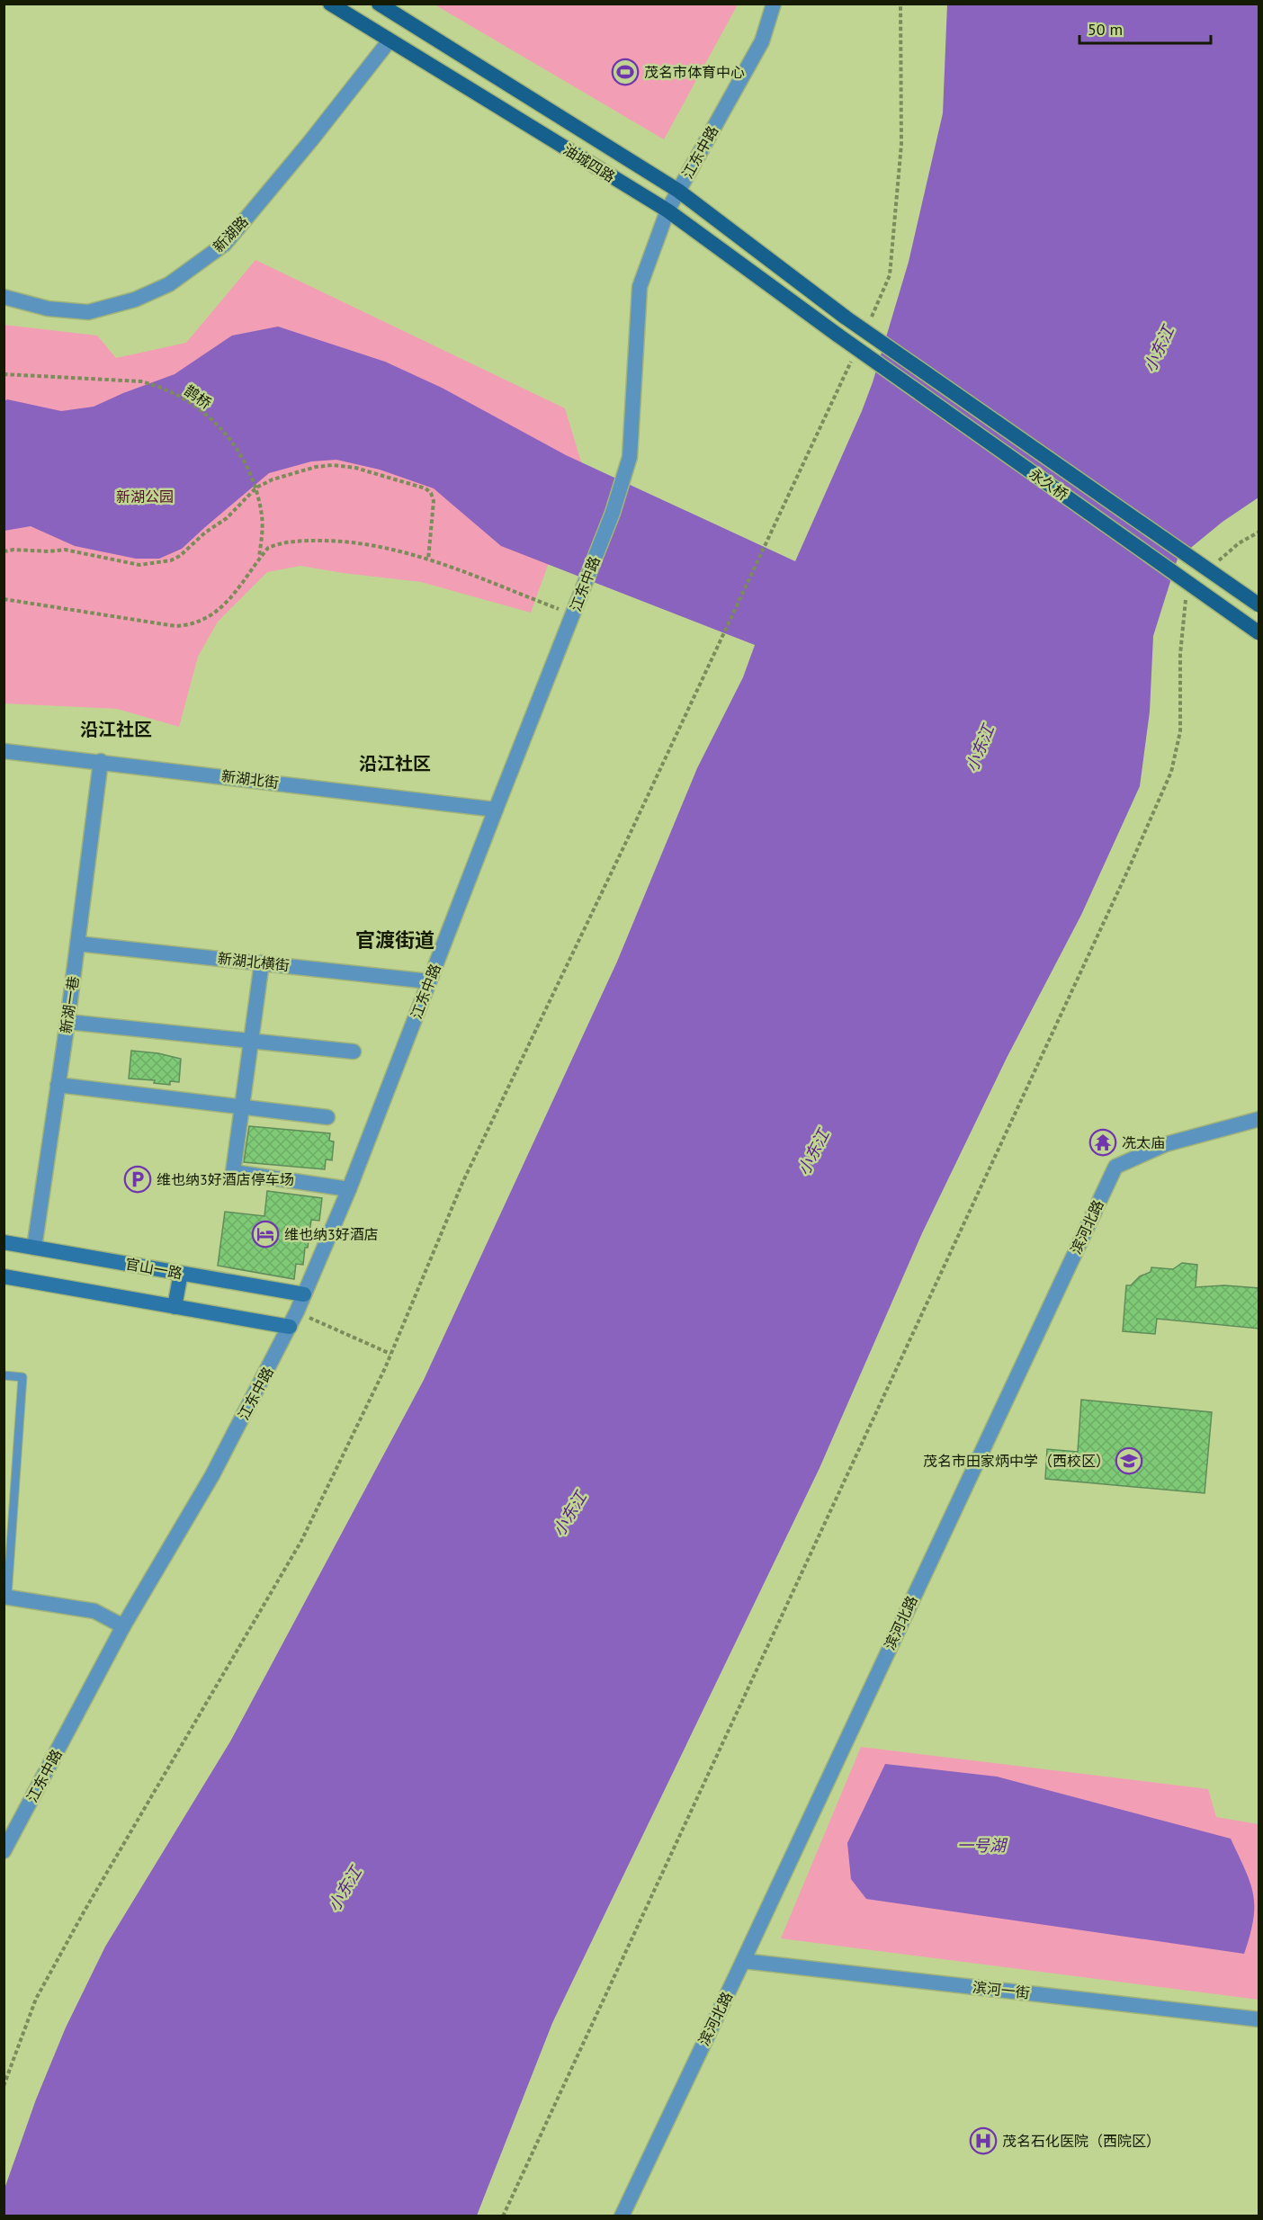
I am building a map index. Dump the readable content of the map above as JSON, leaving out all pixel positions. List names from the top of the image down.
{
  "streets": {
    "main road": ["油城四路", "永久桥", "官山一路"],
    "street": [
      "江东中路",
      "新湖路",
      "新湖北街",
      "新湖北横街",
      "新湖一巷",
      "滨河北路",
      "滨河一街"
    ],
    "path": ["鹊桥"]
  },
  "crossings": [
    ["江东中路", "油城四路"],
    ["江东中路", "新湖北街"],
    ["江东中路", "新湖北横街"],
    ["江东中路", "官山一路"],
    ["油城四路", "新湖路"],
    ["油城四路", "永久桥"],
    ["新湖北街", "新湖一巷"],
    ["新湖北横街", "新湖一巷"],
    ["新湖一巷", "官山一路"],
    ["滨河北路", "滨河一街"]
  ],
  "districts": ["沿江社区", "沿江社区", "官渡街道"],
  "water": ["小东江", "一号湖"],
  "parks": ["新湖公园"],
  "places": {
    "sports": ["茂名市体育中心"],
    "temple": ["冼太庙"],
    "parking": ["维也纳3好酒店停车场"],
    "hotel": ["维也纳3好酒店"],
    "school or university": ["茂名市田家炳中学（西校区）"],
    "hospital": ["茂名石化医院（西院区）"]
  },
  "scale_bar": "50 m"
}
